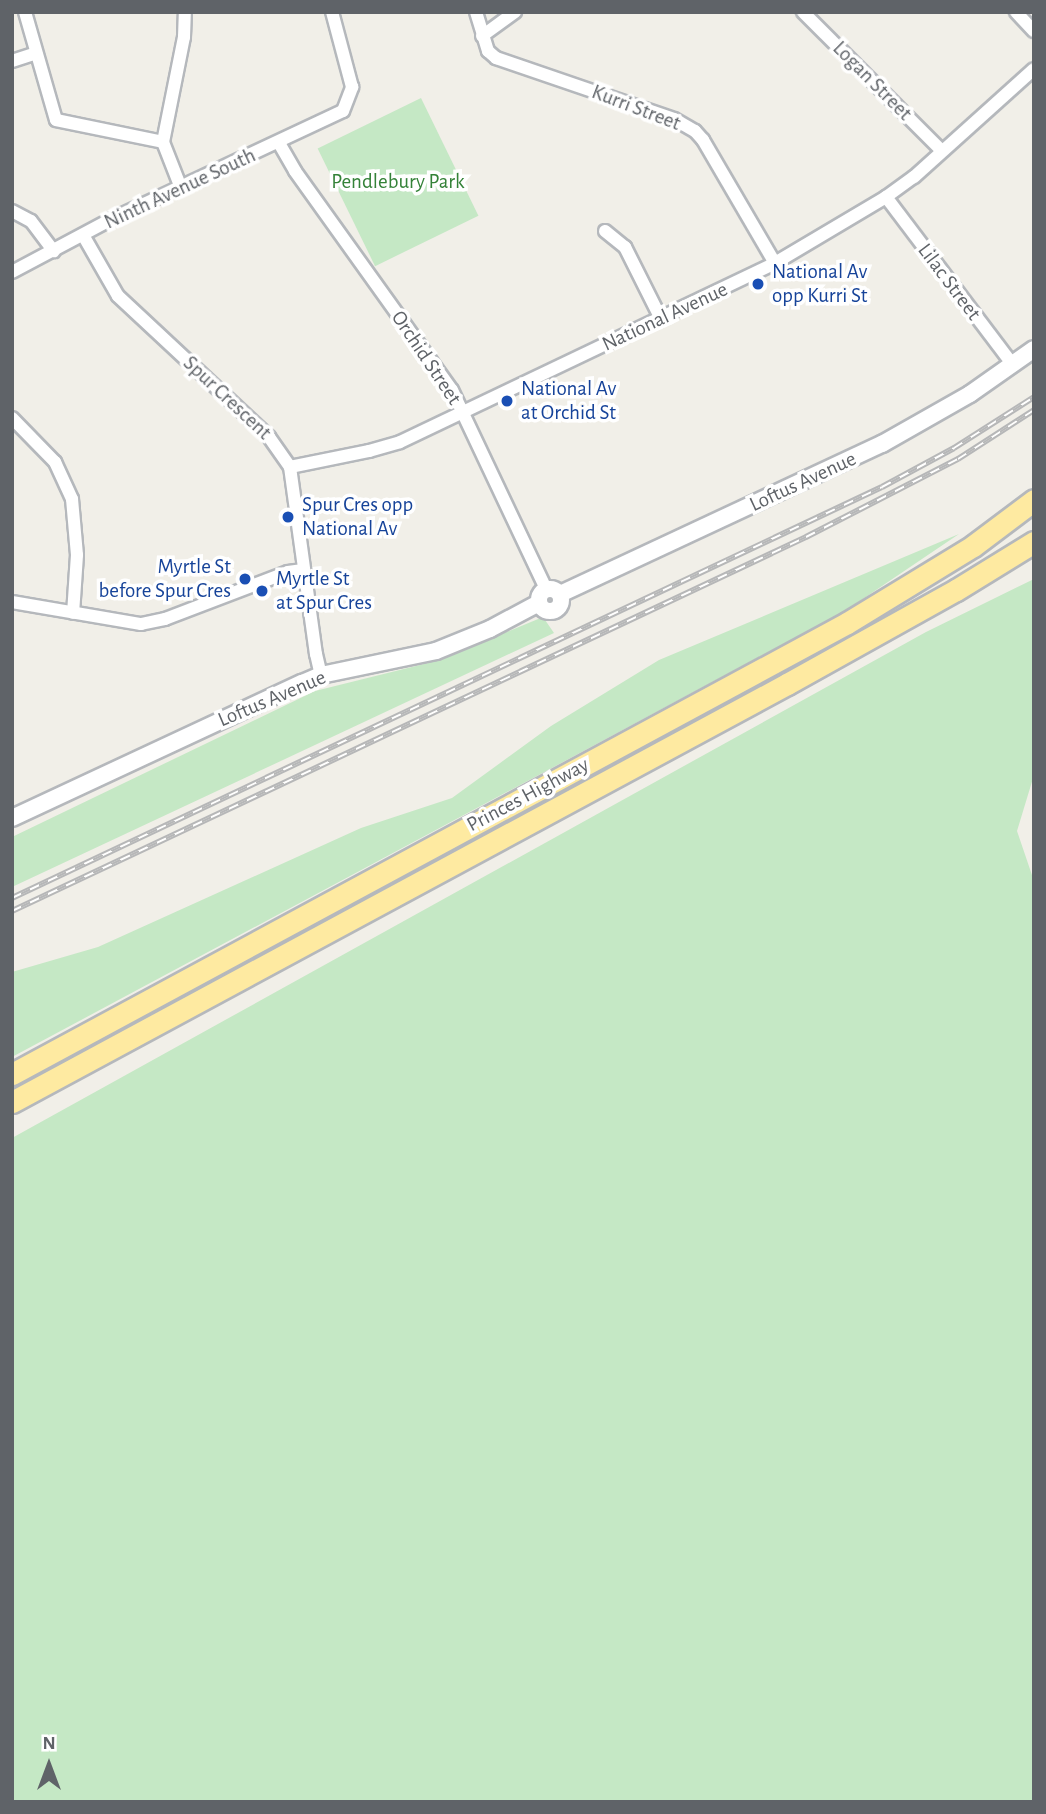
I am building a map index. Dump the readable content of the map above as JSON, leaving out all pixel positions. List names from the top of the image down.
{
  "streets": {
    "highway": ["Princes Highway"],
    "street": [
      "Logan Street",
      "Kurri Street",
      "Ninth Avenue South",
      "Lilac Street",
      "National Avenue",
      "Orchid Street",
      "Spur Crescent",
      "Loftus Avenue"
    ]
  },
  "crossings": [
    ["Logan Street", "National Avenue"],
    ["Kurri Street", "National Avenue"],
    ["Ninth Avenue South", "Orchid Street"],
    ["Ninth Avenue South", "Spur Crescent"],
    ["Lilac Street", "National Avenue"],
    ["Lilac Street", "Loftus Avenue"],
    ["National Avenue", "Orchid Street"],
    ["National Avenue", "Spur Crescent"],
    ["Orchid Street", "Loftus Avenue"],
    ["Spur Crescent", "Loftus Avenue"]
  ],
  "parks": ["Pendlebury Park"],
  "places": [
    "National Av opp Kurri St",
    "National Av at Orchid St",
    "Spur Cres opp National Av",
    "Myrtle St before Spur Cres",
    "Myrtle St at Spur Cres"
  ],
  "north": "top"
}
